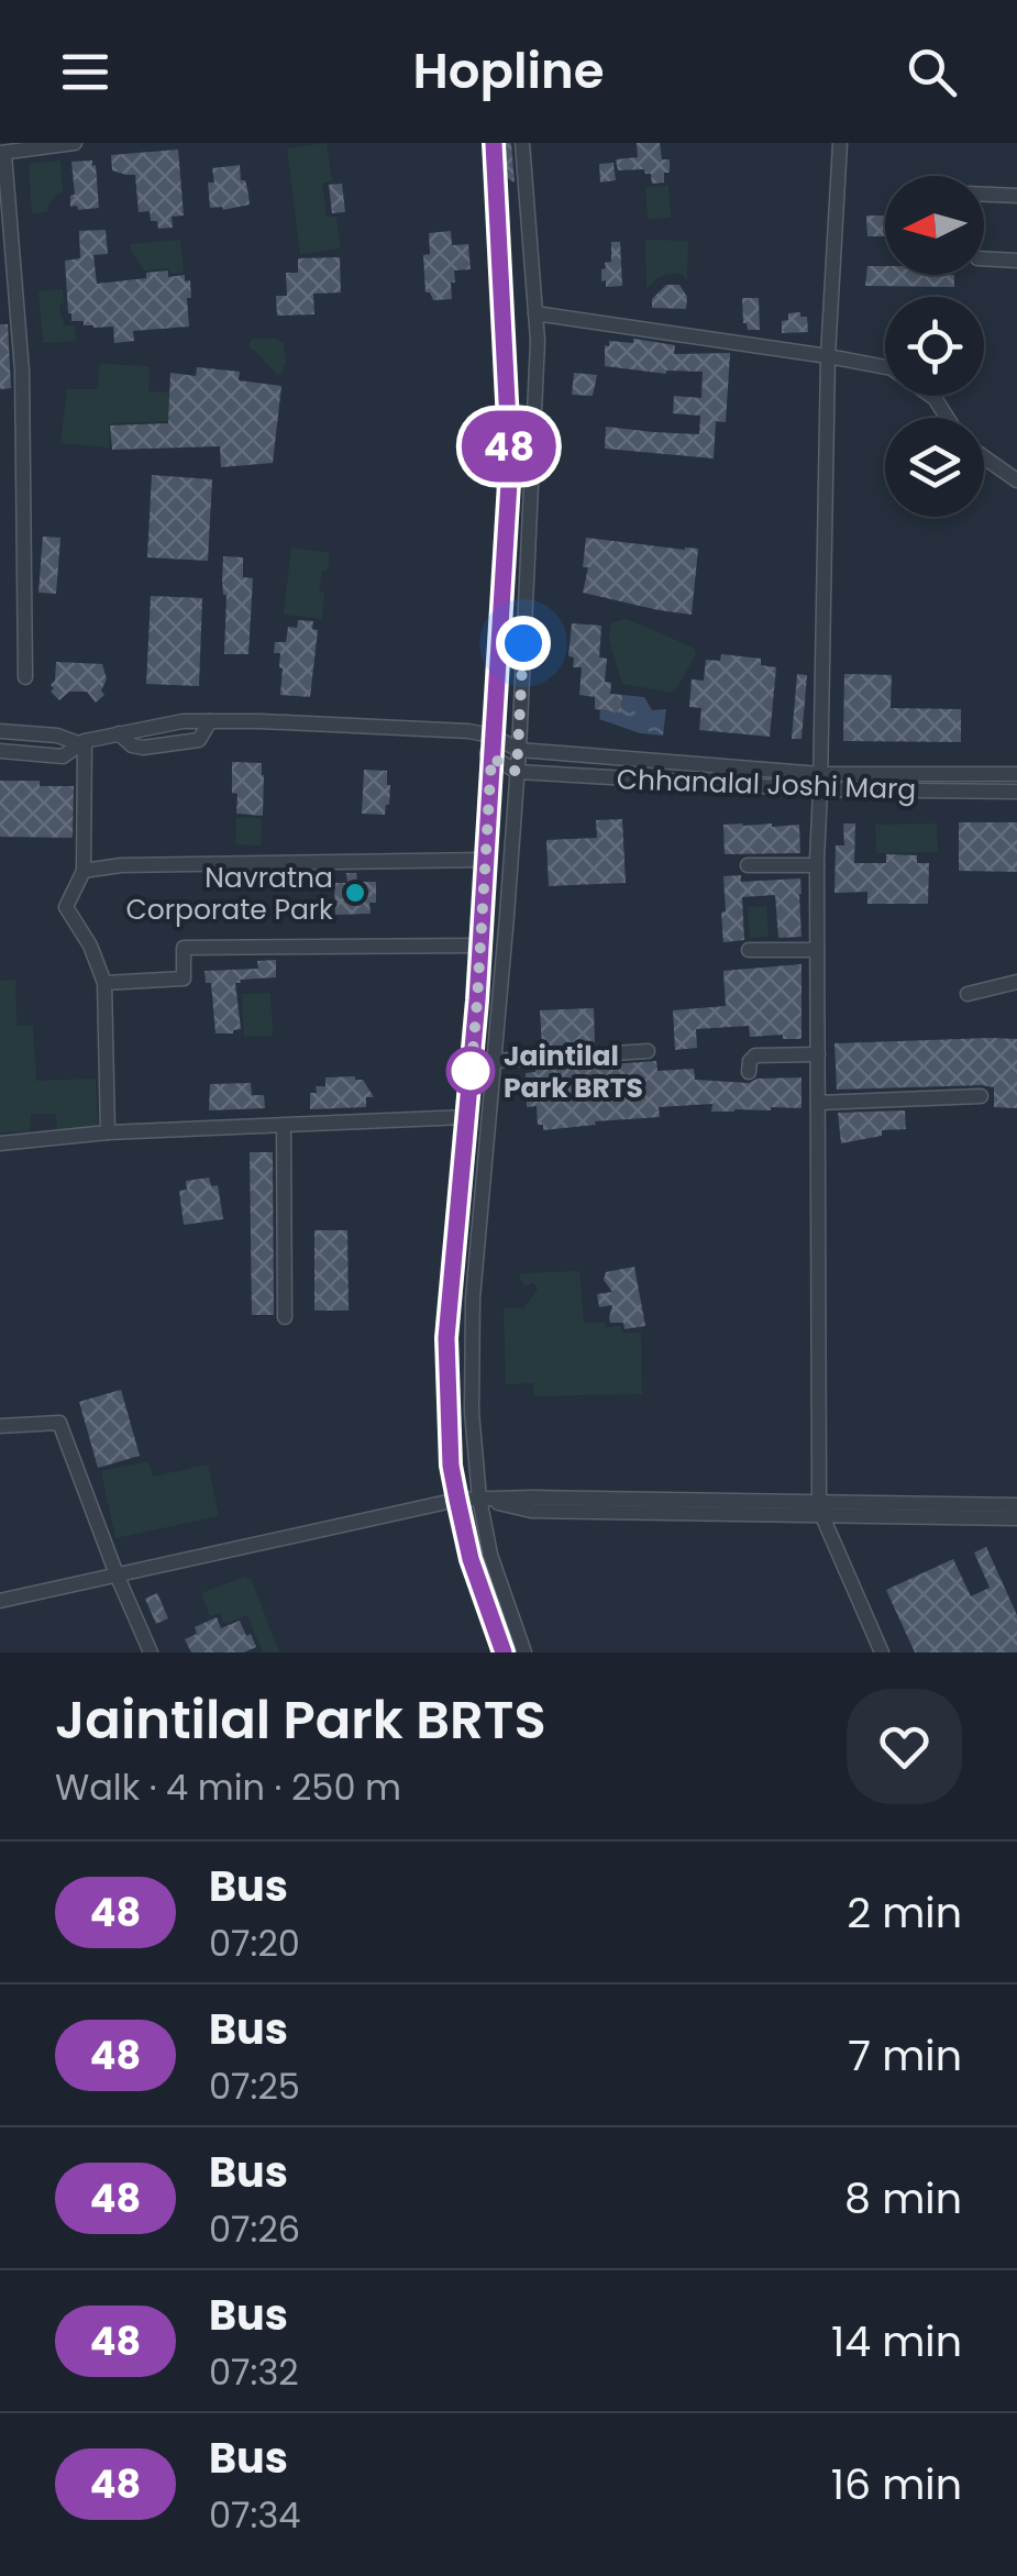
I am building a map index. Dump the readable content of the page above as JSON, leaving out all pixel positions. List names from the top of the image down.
{
  "streets": {
    "street": ["Chhanalal Joshi Marg"]
  },
  "places": ["Navratna Corporate Park", "Jaintilal Park BRTS"],
  "lines": ["bus line 48"],
  "north": "left",
  "page": {
    "header": "Hopline",
    "on_map": "48",
    "heading": ["Jaintilal Park BRTS", "Walk · 4 min · 250 m"],
    "list": [
      {
        "mark": "48",
        "name": "Bus",
        "note": "07:20",
        "value": "2 min"
      },
      {
        "mark": "48",
        "name": "Bus",
        "note": "07:25",
        "value": "7 min"
      },
      {
        "mark": "48",
        "name": "Bus",
        "note": "07:26",
        "value": "8 min"
      },
      {
        "mark": "48",
        "name": "Bus",
        "note": "07:32",
        "value": "14 min"
      },
      {
        "mark": "48",
        "name": "Bus",
        "note": "07:34",
        "value": "16 min"
      }
    ]
  }
}
